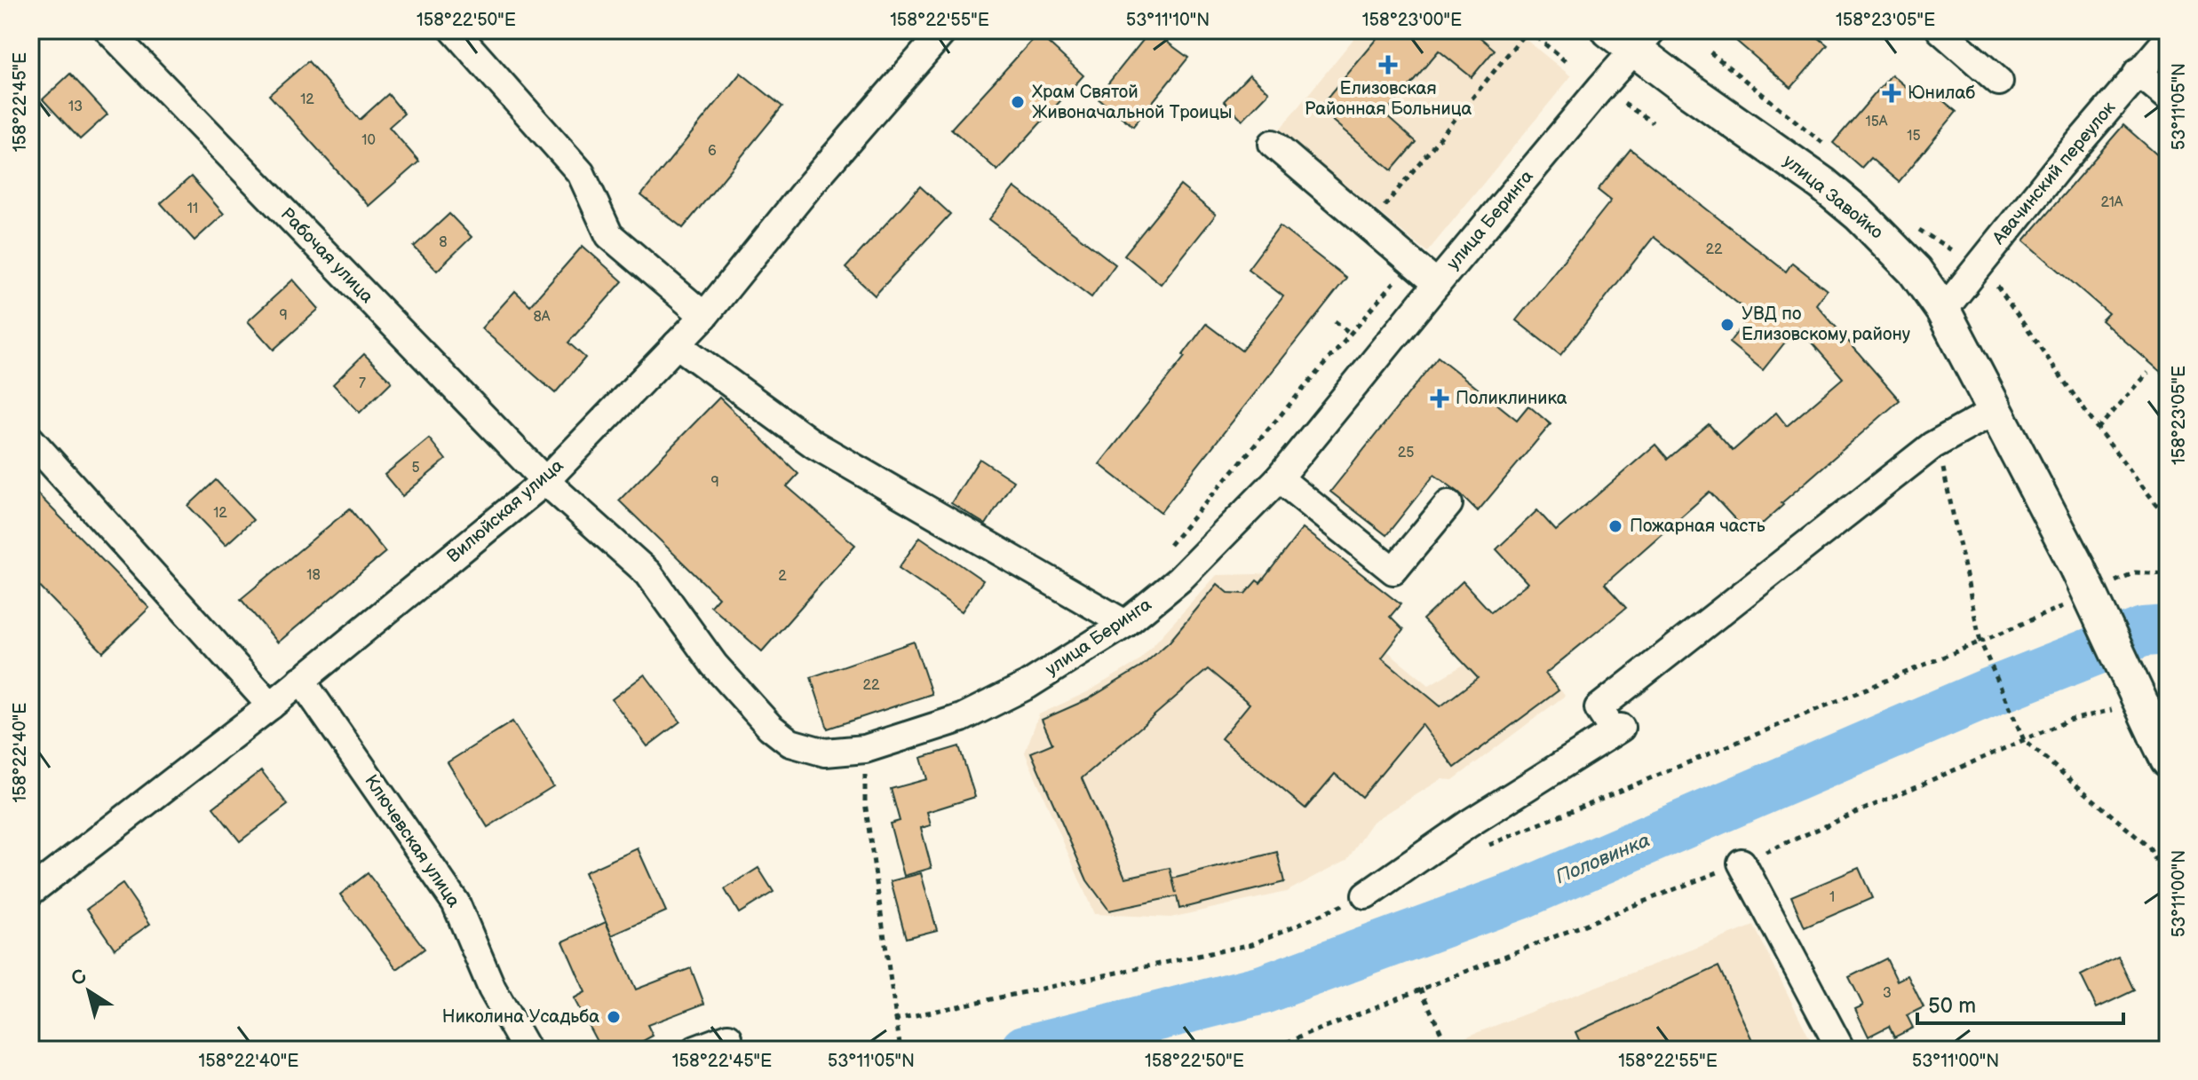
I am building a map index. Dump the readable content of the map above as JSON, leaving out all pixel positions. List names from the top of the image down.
{
  "streets": {
    "main road": ["улица Завойко"],
    "street": [
      "Авачинский переулок",
      "улица Беринга",
      "Рабочая улица",
      "Вилюйская улица",
      "Ключевская улица"
    ]
  },
  "crossings": [
    ["Авачинский переулок", "улица Завойко"],
    ["улица Завойко", "улица Беринга"],
    ["улица Беринга", "Рабочая улица"],
    ["улица Беринга", "Вилюйская улица"],
    ["Рабочая улица", "Вилюйская улица"],
    ["Вилюйская улица", "Ключевская улица"]
  ],
  "water": ["Половинка"],
  "places": {
    "health": ["Елизовская Районная Больница", "Юнилаб", "Поликлиника"],
    "other": [
      "Храм Святой Живоначальной Троицы",
      "УВД по Елизовскому району",
      "Пожарная часть",
      "Николина Усадьба"
    ]
  },
  "house_numbers": [
    "12",
    "13",
    "15А",
    "15",
    "10",
    "6",
    "21А",
    "11",
    "8",
    "22",
    "9",
    "8А",
    "7",
    "25",
    "5",
    "9",
    "12",
    "18",
    "2",
    "22",
    "1",
    "3"
  ],
  "scale_bar": "50 m",
  "north": "top left",
  "coordinates": [
    "158°22'50\"E",
    "158°22'55\"E",
    "53°11'10\"N",
    "158°23'00\"E",
    "158°23'05\"E",
    "158°22'45\"E",
    "53°11'05\"N",
    "158°22'40\"E",
    "53°11'00\"N"
  ]
}
